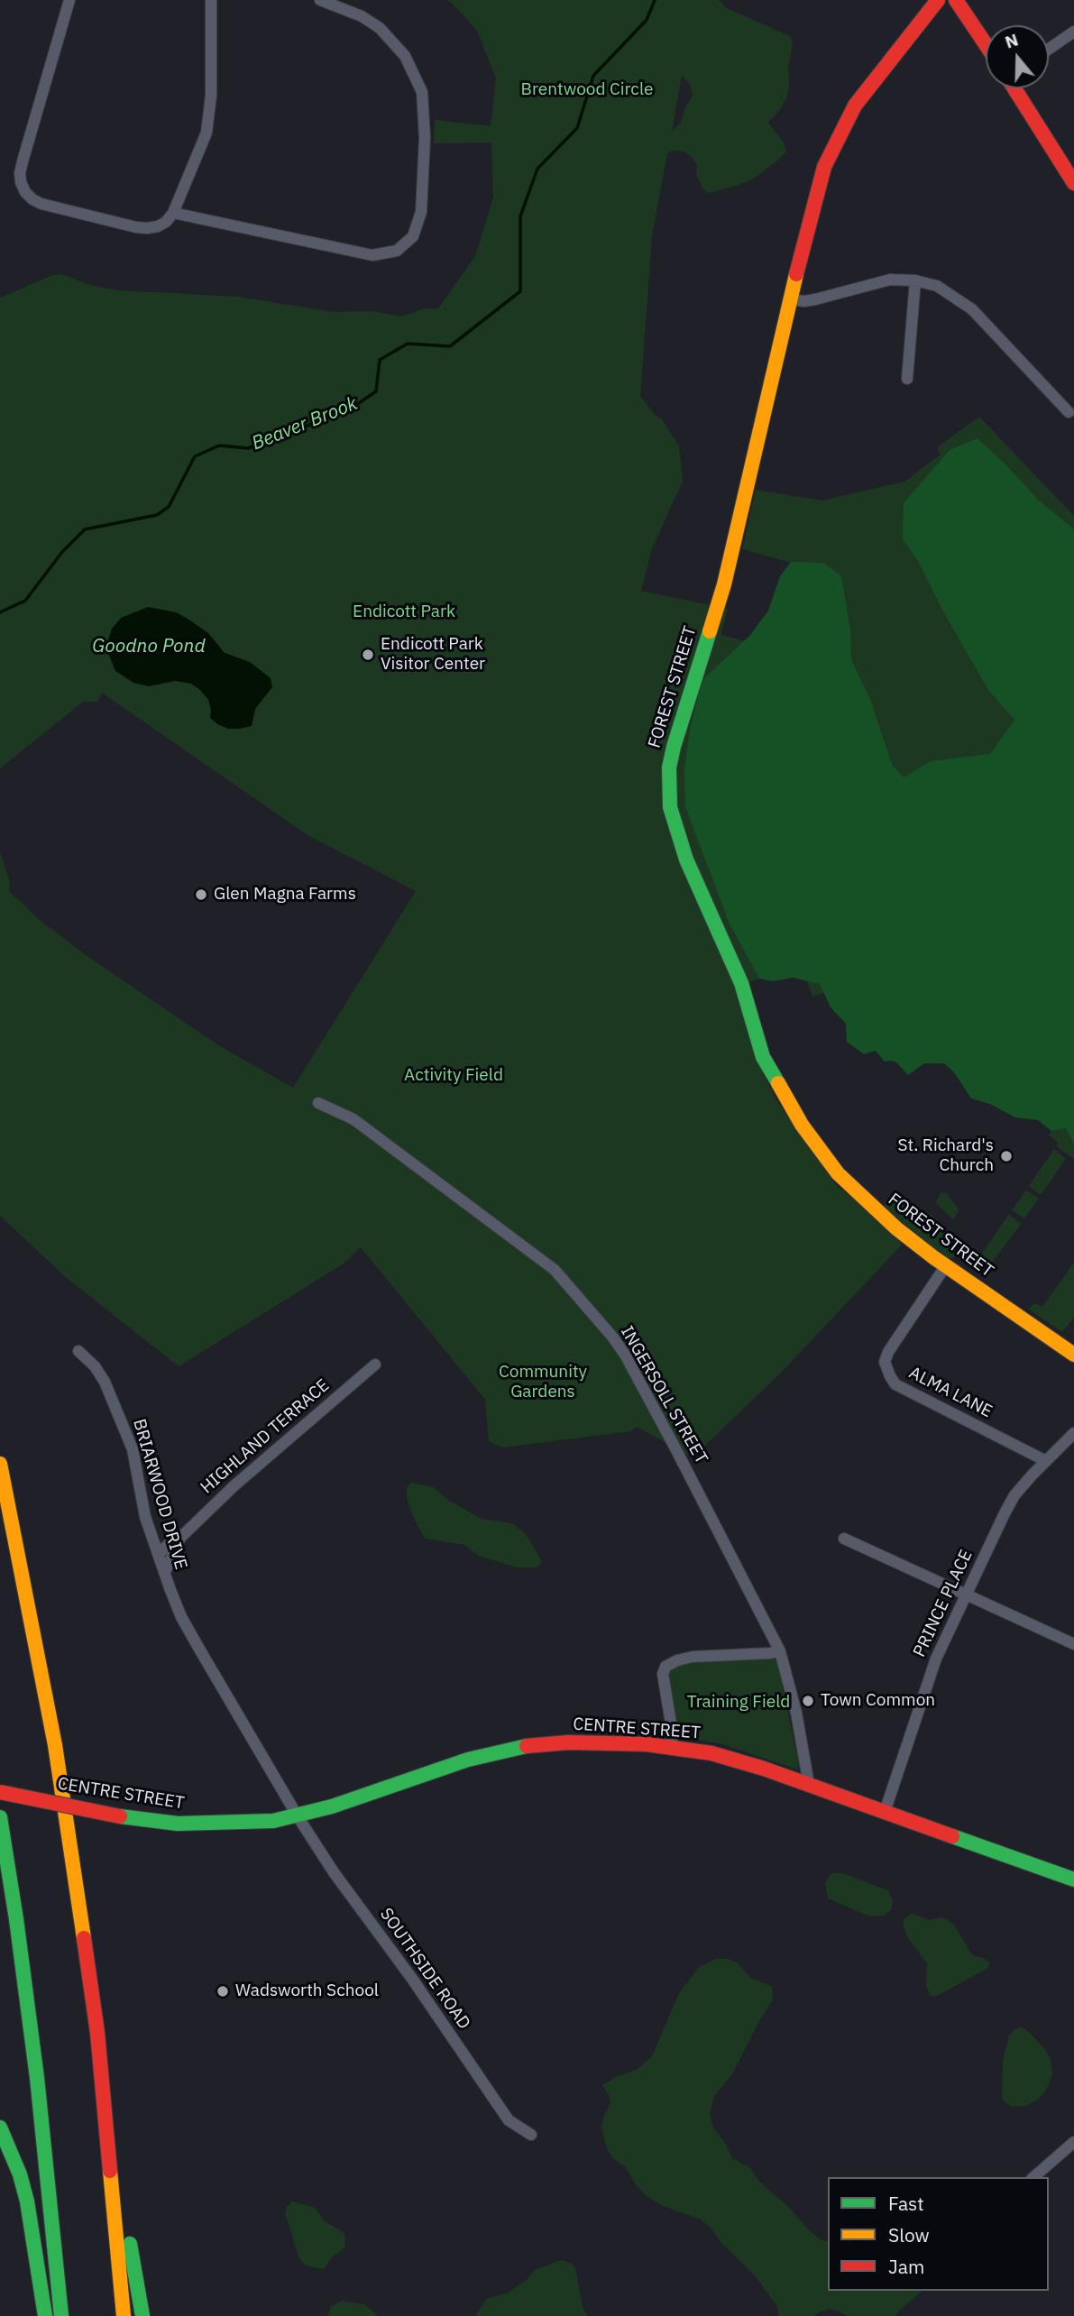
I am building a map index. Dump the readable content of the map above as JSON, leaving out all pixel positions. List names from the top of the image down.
{
  "streets": {
    "main road": ["FOREST STREET", "CENTRE STREET"],
    "street": [
      "ALMA LANE",
      "INGERSOLL STREET",
      "HIGHLAND TERRACE",
      "BRIARWOOD DRIVE",
      "PRINCE PLACE",
      "SOUTHSIDE ROAD"
    ]
  },
  "crossings": [
    ["FOREST STREET", "ALMA LANE"],
    ["ALMA LANE", "PRINCE PLACE"],
    ["INGERSOLL STREET", "CENTRE STREET"],
    ["HIGHLAND TERRACE", "BRIARWOOD DRIVE"],
    ["BRIARWOOD DRIVE", "CENTRE STREET"],
    ["BRIARWOOD DRIVE", "SOUTHSIDE ROAD"],
    ["PRINCE PLACE", "CENTRE STREET"],
    ["CENTRE STREET", "SOUTHSIDE ROAD"]
  ],
  "water": ["Beaver Brook", "Goodno Pond"],
  "parks": [
    "Brentwood Circle",
    "Endicott Park",
    "Activity Field",
    "Community Gardens",
    "Training Field"
  ],
  "places": [
    "Endicott Park Visitor Center",
    "Glen Magna Farms",
    "St. Richard's Church",
    "Town Common",
    "Wadsworth School"
  ],
  "legend": ["Fast", "Slow", "Jam"],
  "north": "top"
}
